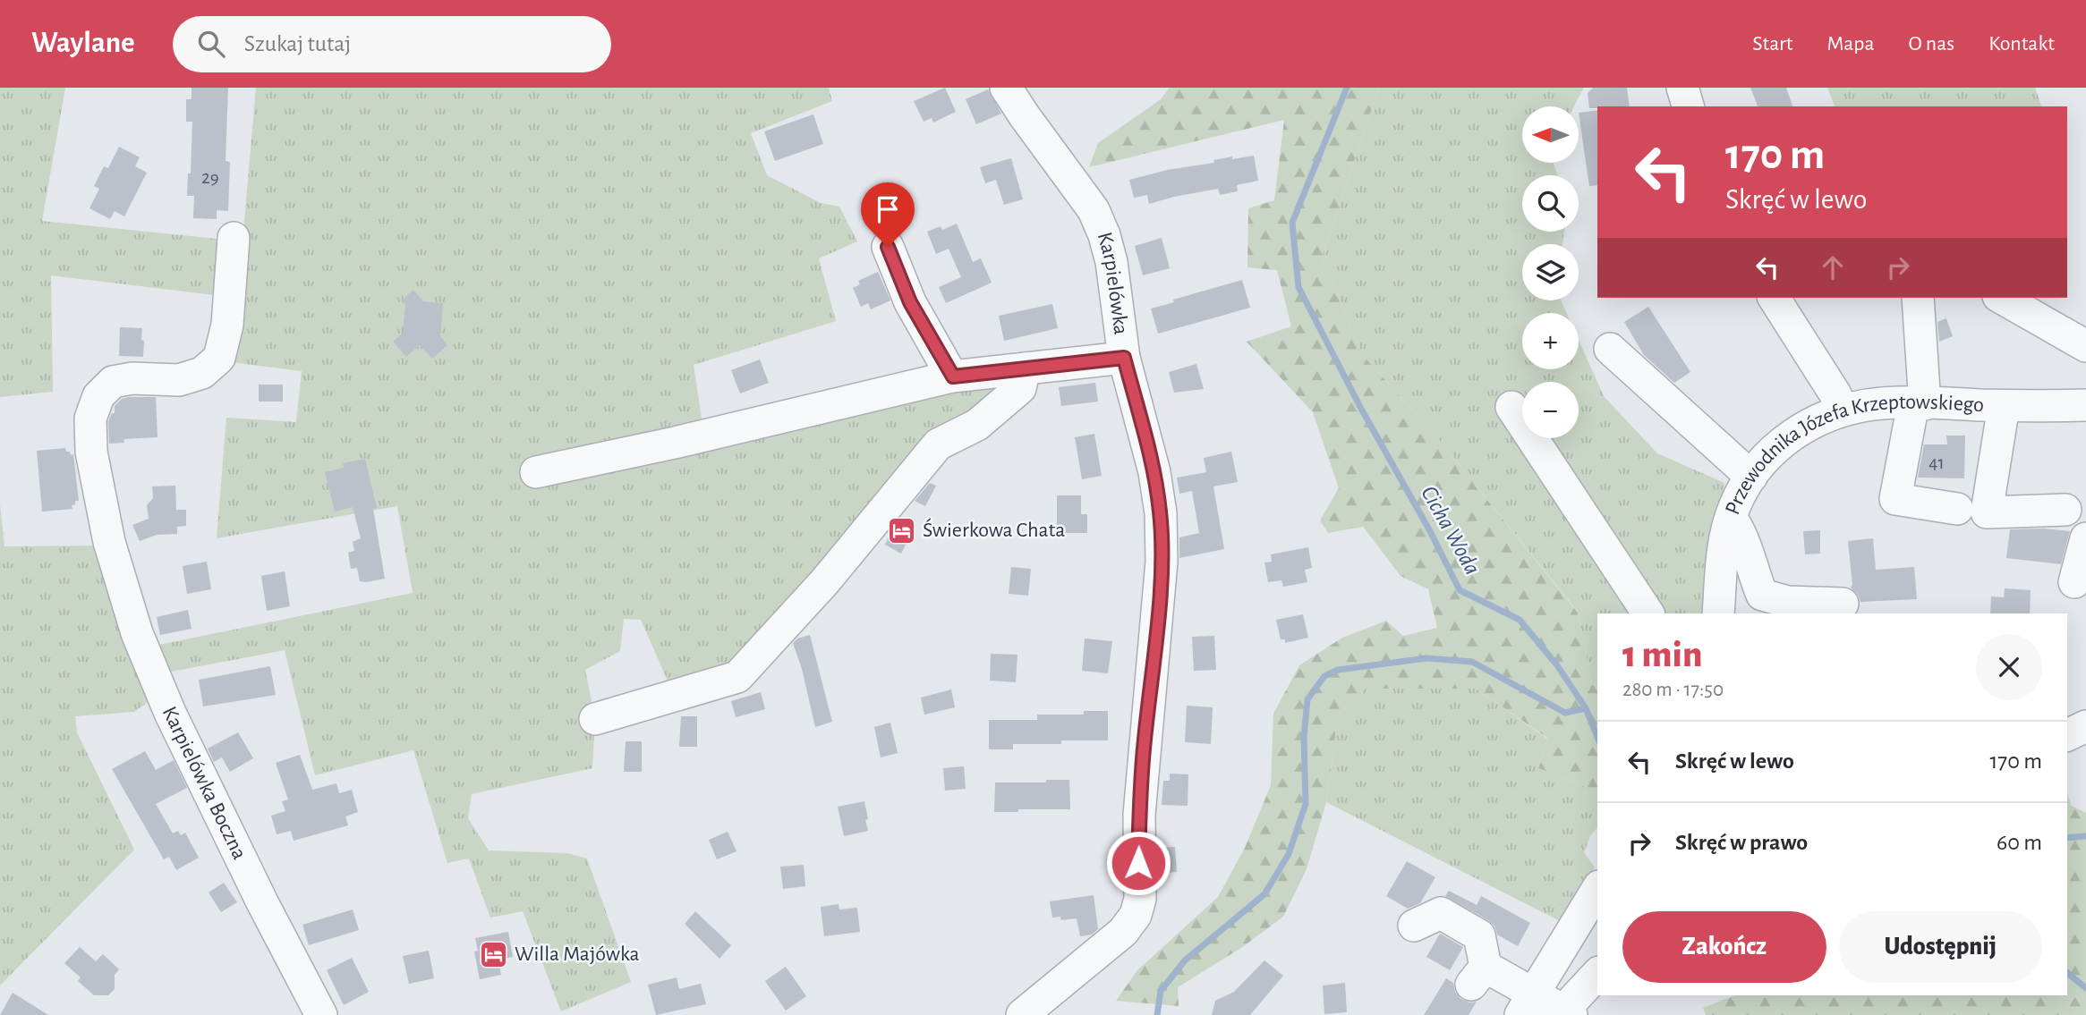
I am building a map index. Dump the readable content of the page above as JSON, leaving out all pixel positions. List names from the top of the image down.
{
  "streets": {
    "street": ["Karpielówka", "Przewodnika Józefa Krzeptowskiego", "Karpielówka Boczna"]
  },
  "water": ["Cicha Woda"],
  "places": {
    "hotel": ["Świerkowa Chata", "Willa Majówka"]
  },
  "house_numbers": ["29", "41"],
  "north": "left",
  "page": {
    "header": "Waylane",
    "search": "Szukaj tutaj",
    "nav": [
      "Start",
      "Mapa",
      "O nas",
      "Kontakt"
    ],
    "map_buttons": ["+", "−"],
    "turn": ["170 m", "Skręć w lewo"],
    "heading": ["1 min", "280 m · 17:50"],
    "list": [
      {
        "name": "Skręć w lewo",
        "value": "170 m"
      },
      {
        "name": "Skręć w prawo",
        "value": "60 m"
      }
    ],
    "buttons": ["Zakończ", "Udostępnij"]
  }
}
